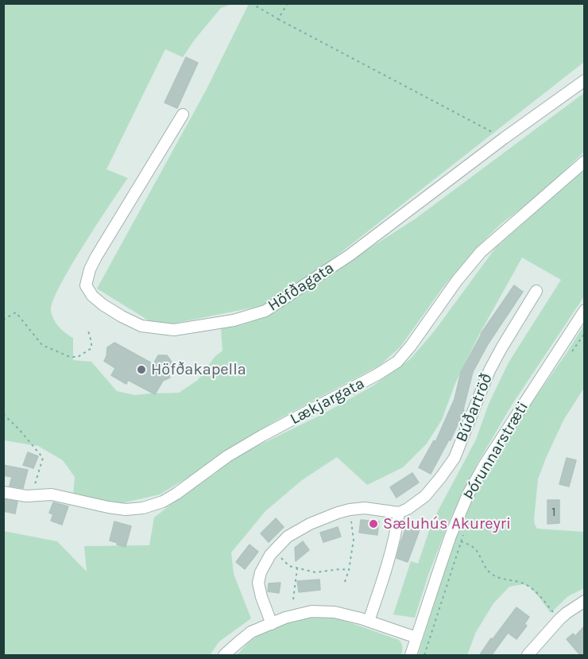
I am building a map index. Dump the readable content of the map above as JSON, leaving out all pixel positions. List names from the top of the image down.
{
  "streets": {
    "street": [
      "Höfðagata",
      "Lækjargata",
      "Búðartröð",
      "Þórunnarstræti"
    ]
  },
  "places": ["Höfðakapella", "Sæluhús Akureyri"],
  "house_numbers": ["1"]
}
